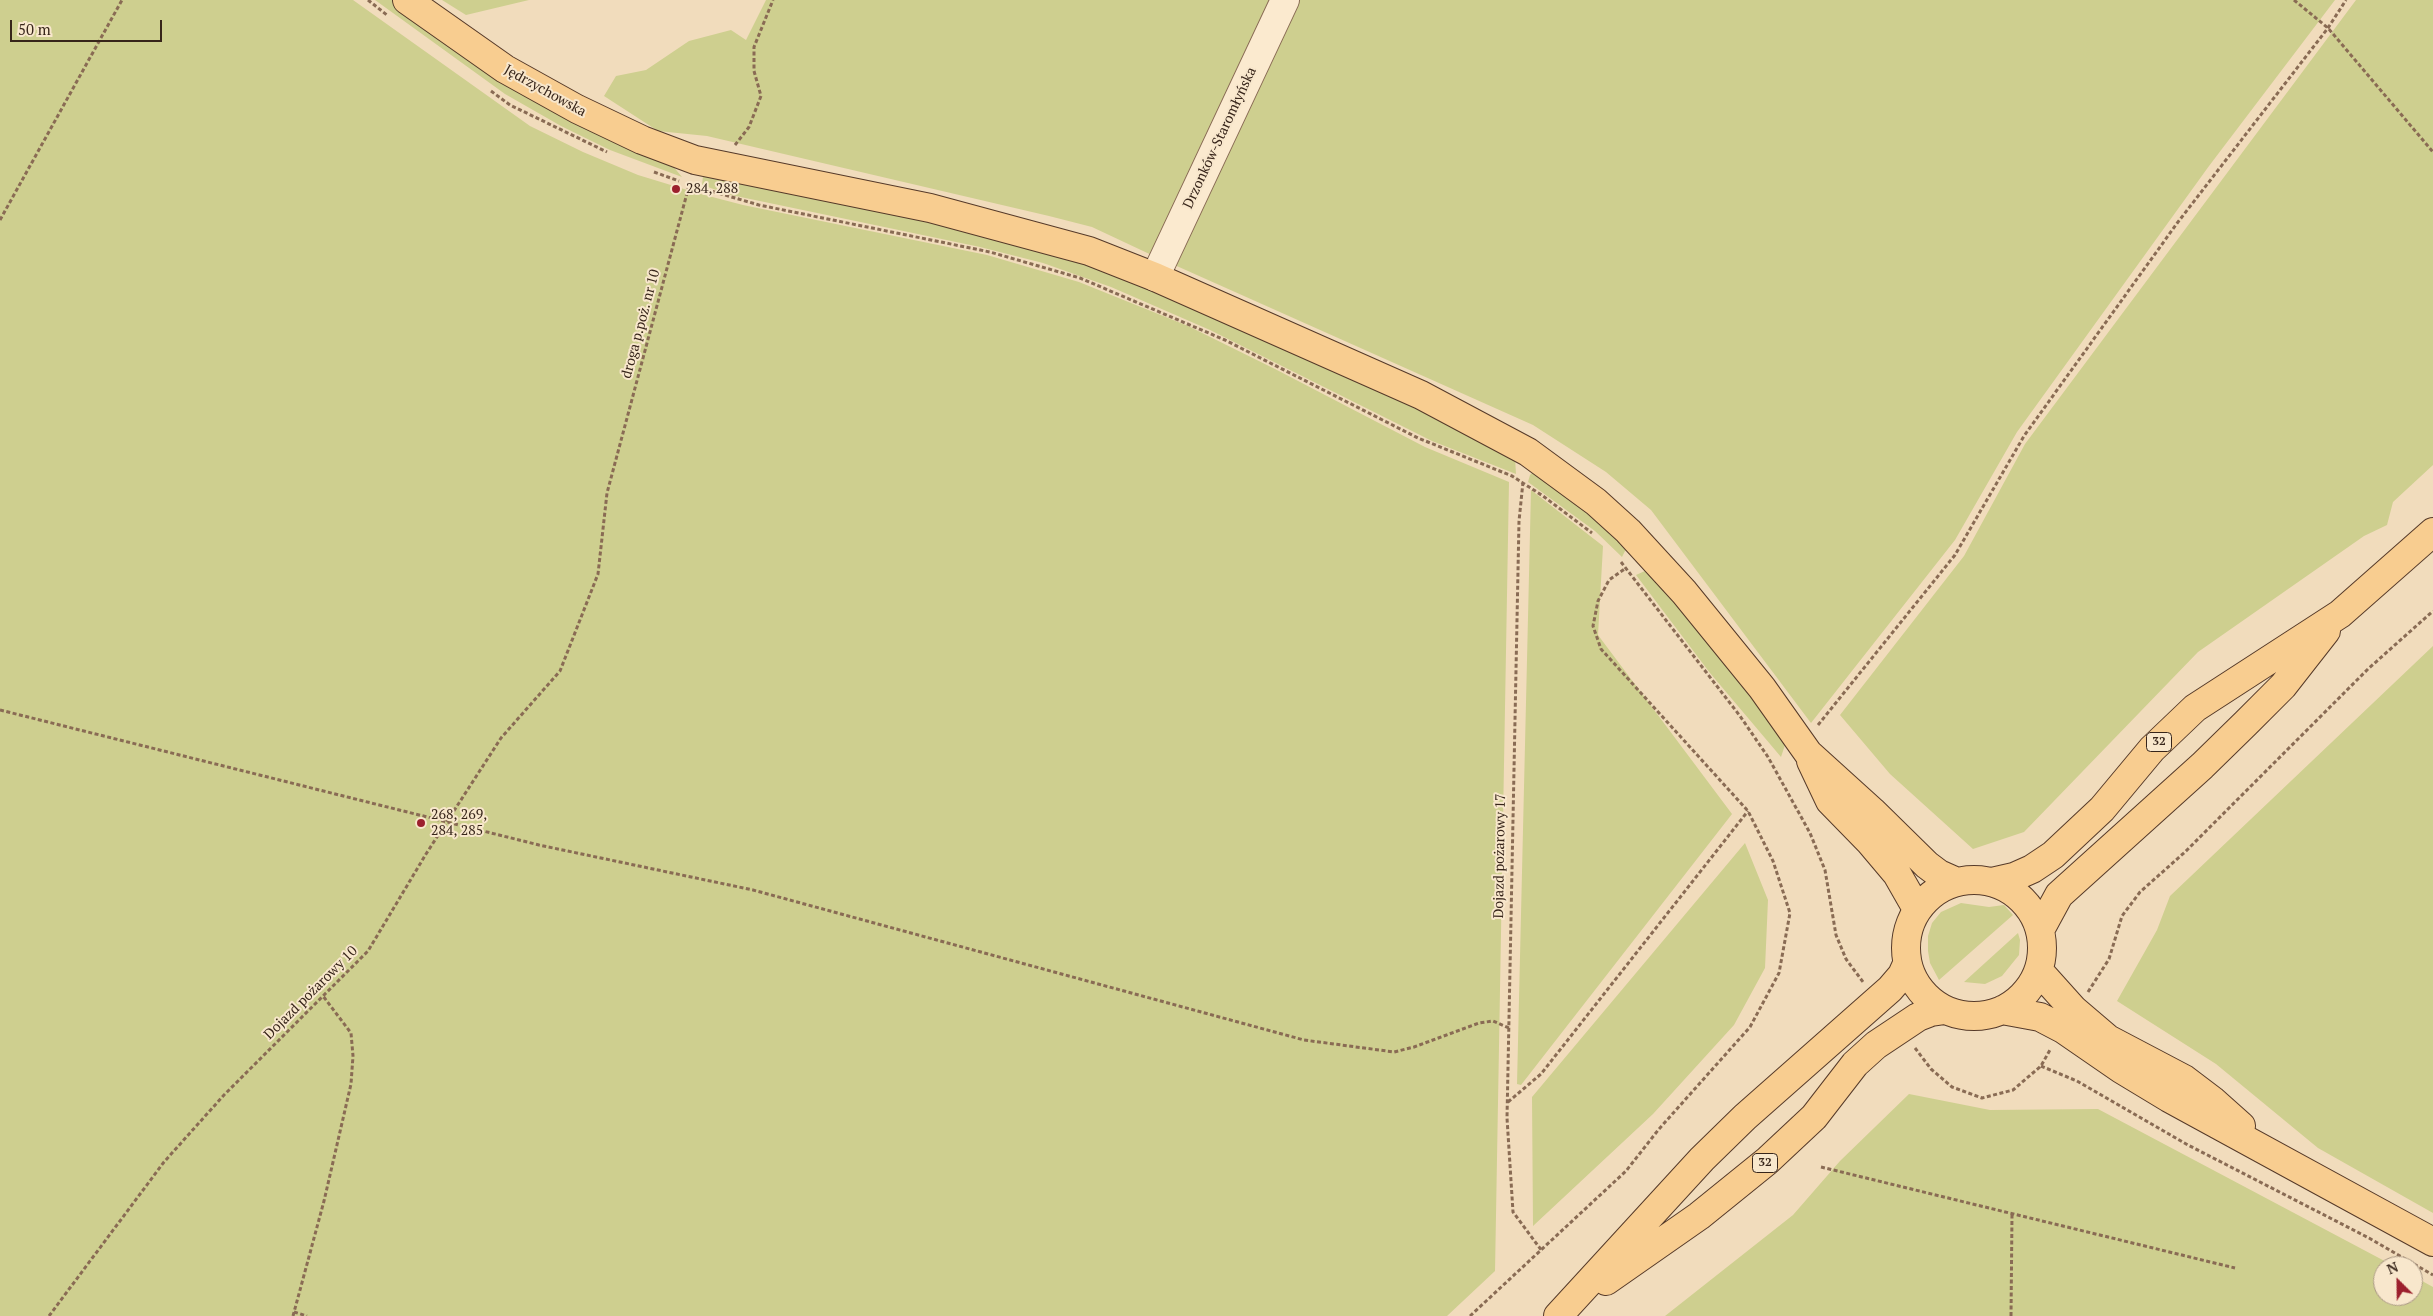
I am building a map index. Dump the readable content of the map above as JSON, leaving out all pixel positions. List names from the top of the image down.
{
  "streets": {
    "main road": ["Jędrzychowska", "32"],
    "lane": ["Drzonków-Staromłyńska"],
    "path": ["droga p.poż. nr 10", "Dojazd pożarowy 17", "Dojazd pożarowy 10"]
  },
  "crossings": [
    ["Jędrzychowska", "Drzonków-Staromłyńska"],
    ["Jędrzychowska", "droga p.poż. nr 10"],
    ["Jędrzychowska", "Dojazd pożarowy 17"],
    ["droga p.poż. nr 10", "Dojazd pożarowy 10"]
  ],
  "places": ["284, 288", "268, 269, 284, 285"],
  "scale_bar": "50 m",
  "north": "top left"
}
